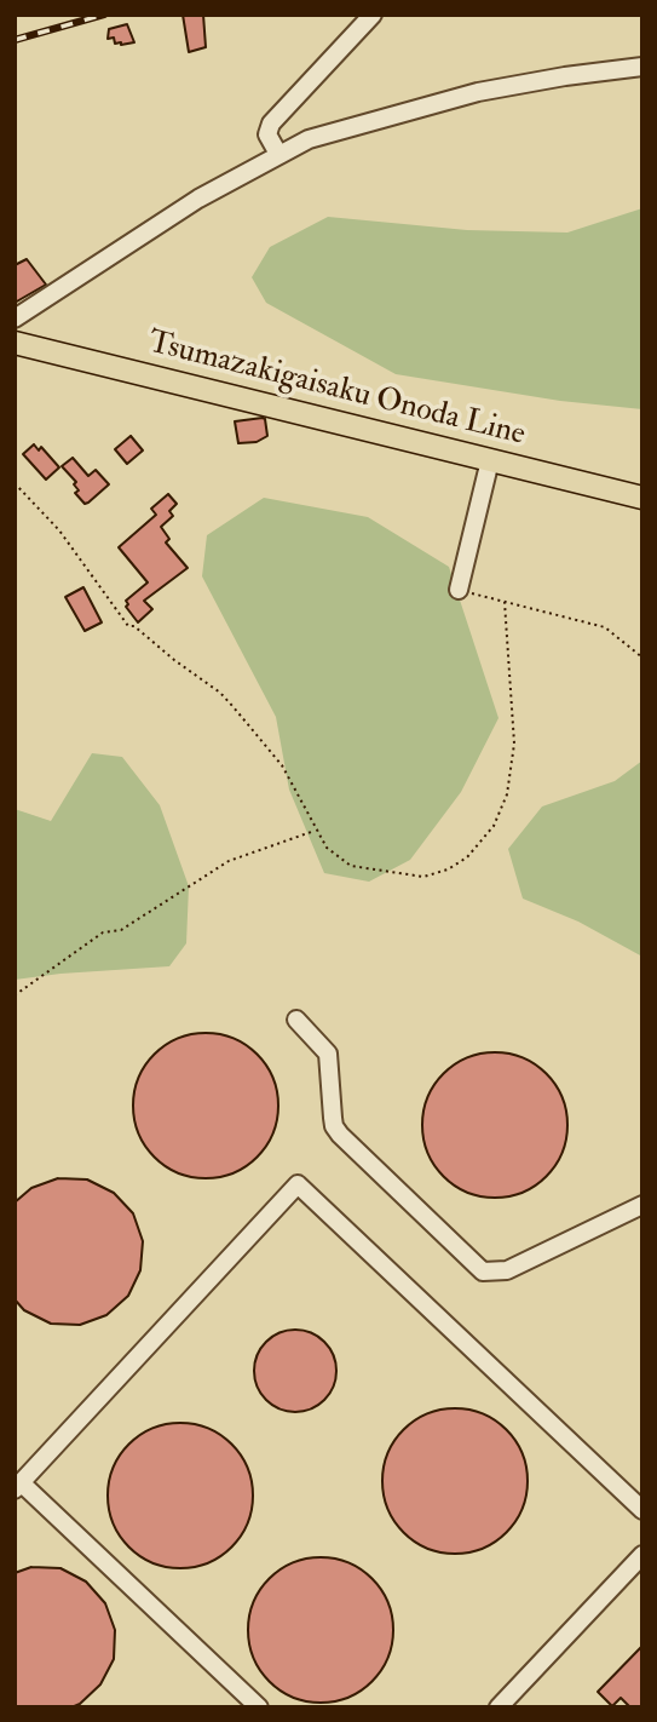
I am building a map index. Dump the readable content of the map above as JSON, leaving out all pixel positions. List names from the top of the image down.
{
  "streets": {
    "main road": ["Tsumazakigaisaku Onoda Line"]
  }
}
